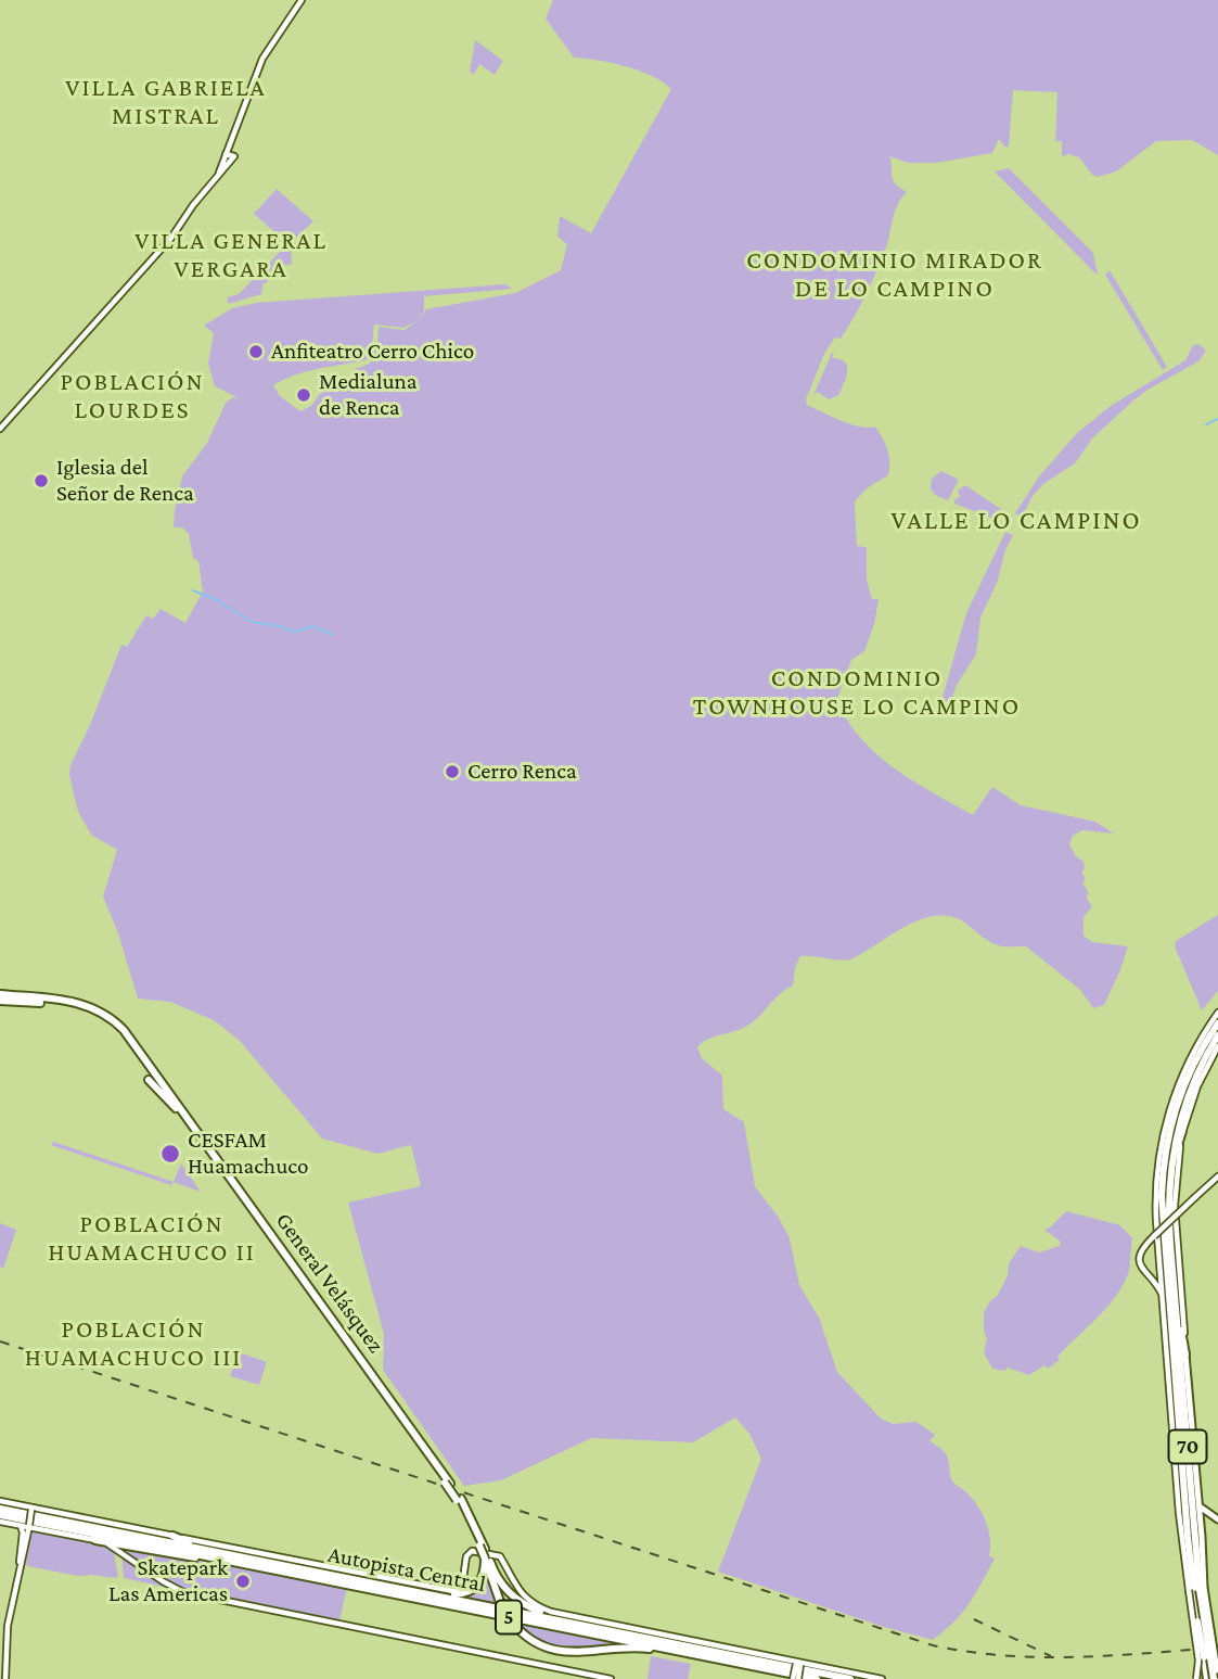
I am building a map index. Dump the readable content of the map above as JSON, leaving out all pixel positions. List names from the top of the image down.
{
  "streets": {
    "highway": [
      "General Velásquez",
      "70",
      "Autopista Central",
      "5"
    ]
  },
  "districts": [
    "VILLA GABRIELA MISTRAL",
    "VILLA GENERAL VERGARA",
    "CONDOMINIO MIRADOR DE LO CAMPINO",
    "POBLACIÓN LOURDES",
    "VALLE LO CAMPINO",
    "CONDOMINIO TOWNHOUSE LO CAMPINO",
    "POBLACIÓN HUAMACHUCO II",
    "POBLACIÓN HUAMACHUCO III"
  ],
  "places": [
    "Anfiteatro Cerro Chico",
    "Medialuna de Renca",
    "Iglesia del Señor de Renca",
    "Cerro Renca",
    "CESFAM Huamachuco",
    "Skatepark Las Americas"
  ]
}
